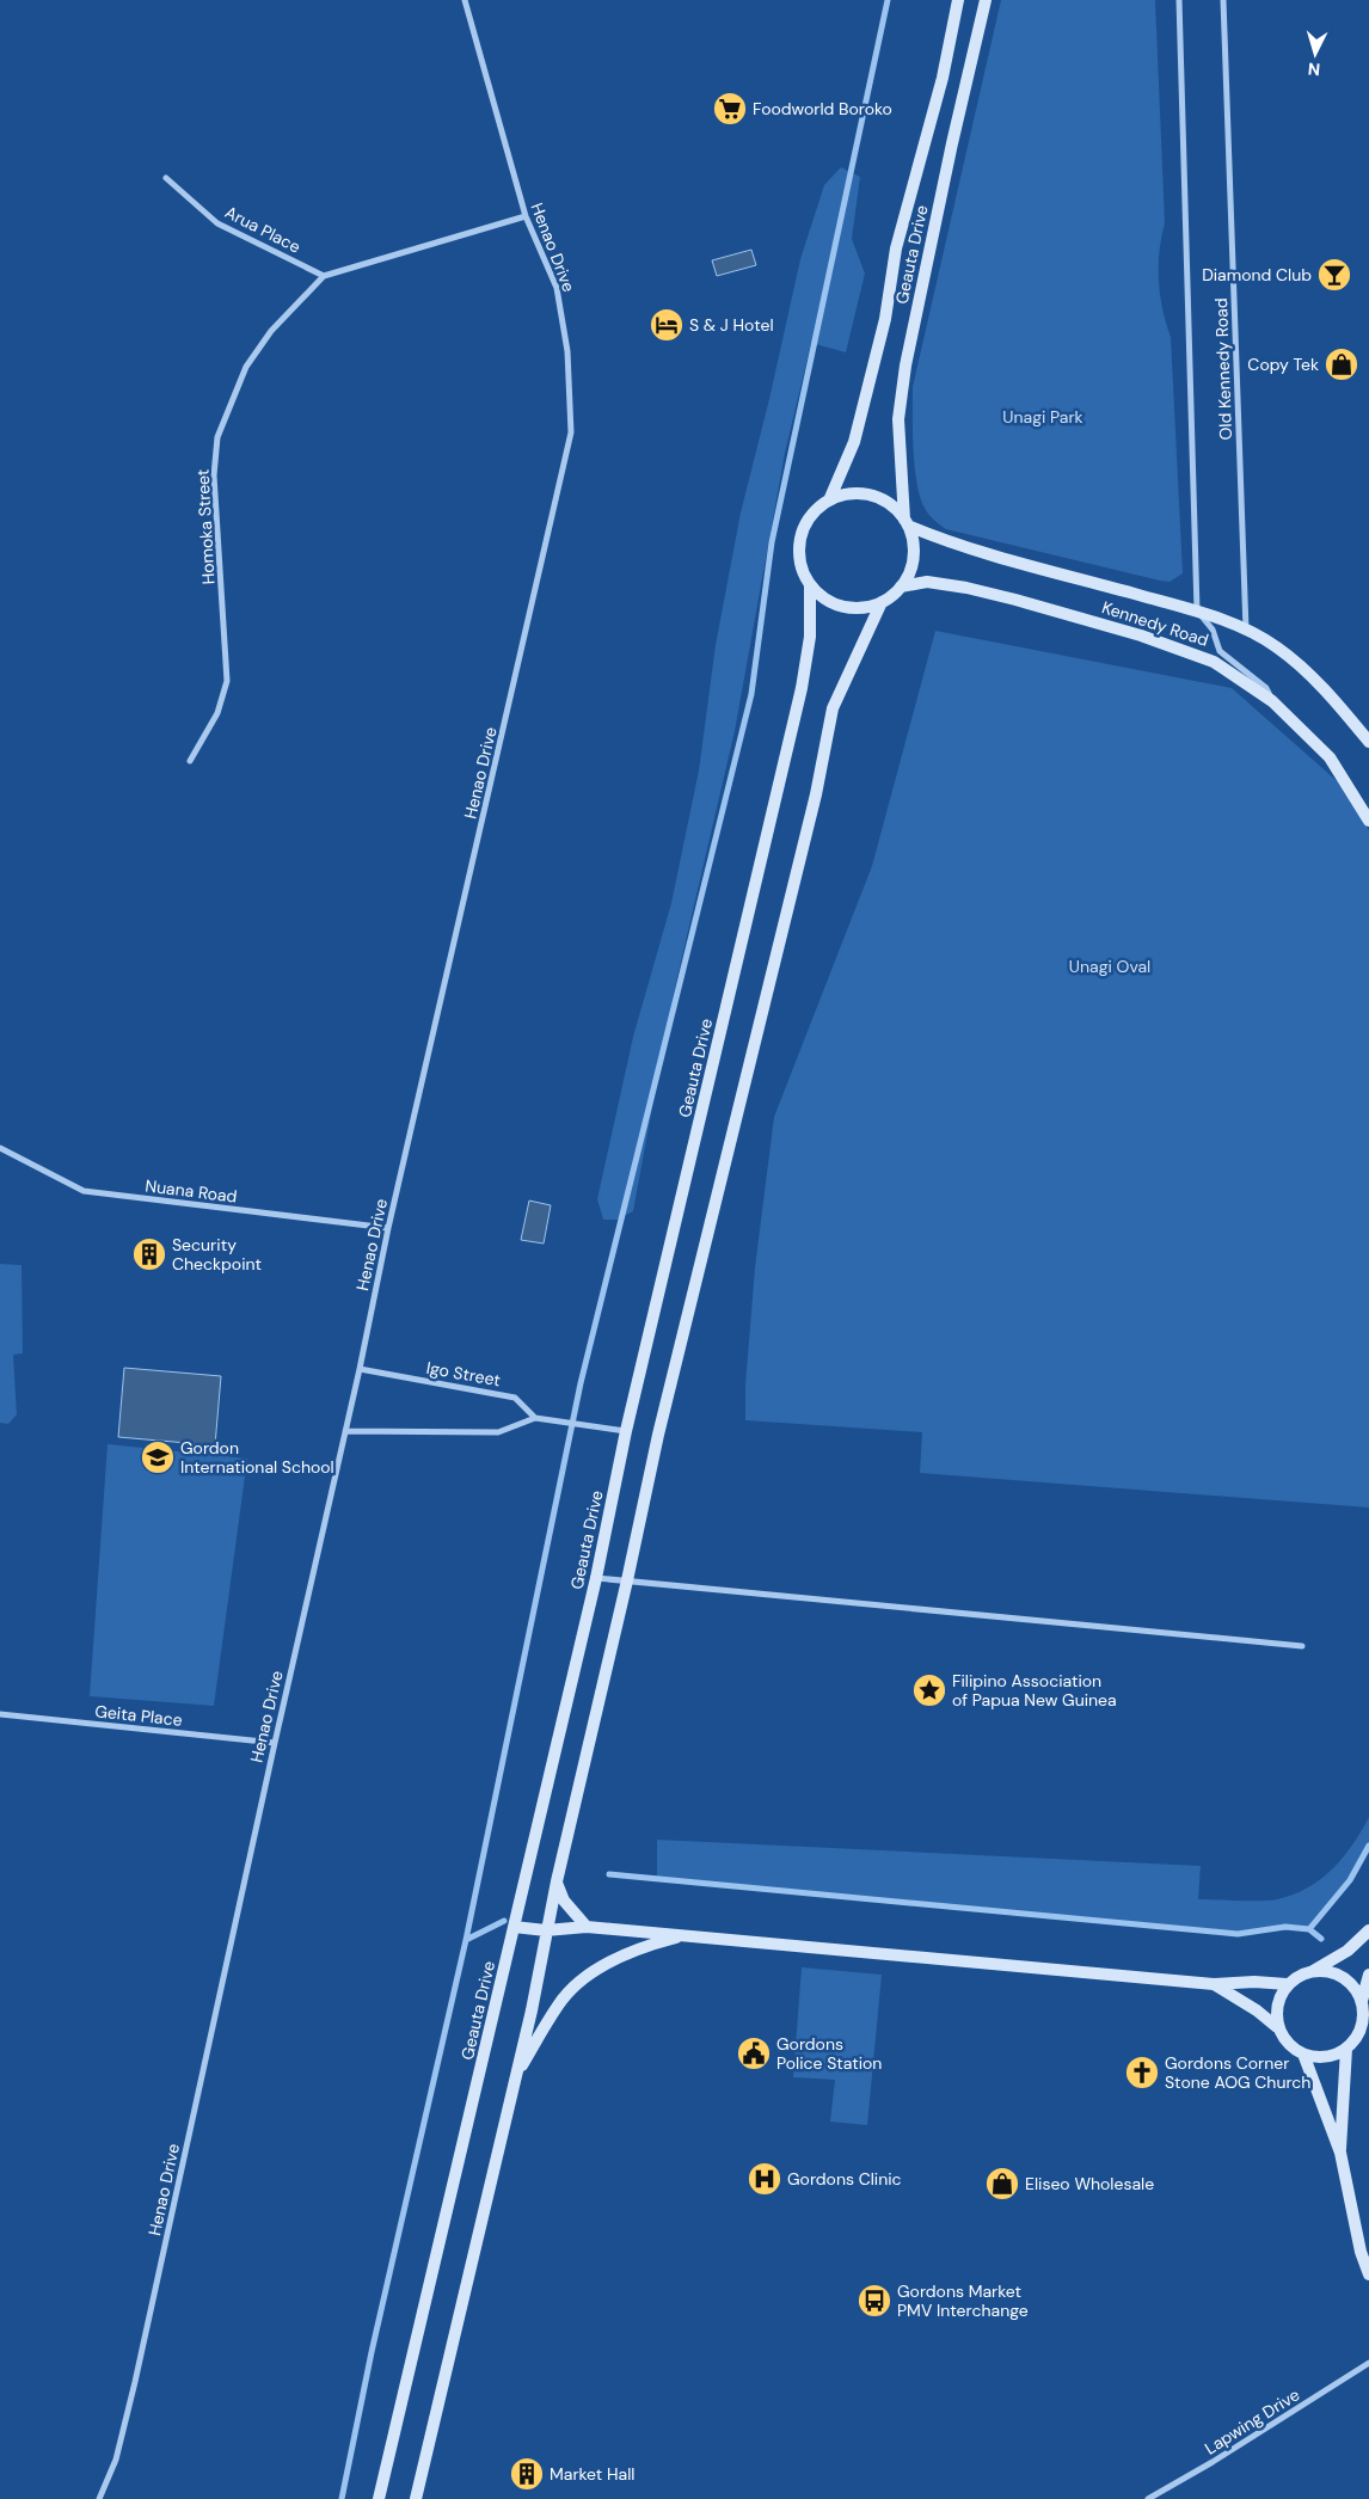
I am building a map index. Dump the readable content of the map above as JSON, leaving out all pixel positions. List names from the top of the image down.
{
  "streets": {
    "main road": ["Geauta Drive", "Kennedy Road"],
    "street": [
      "Arua Place",
      "Henao Drive",
      "Old Kennedy Road",
      "Homoka Street",
      "Nuana Road",
      "Igo Street",
      "Geita Place",
      "Lapwing Drive"
    ]
  },
  "crossings": [
    ["Arua Place", "Homoka Street"],
    ["Henao Drive", "Nuana Road"],
    ["Henao Drive", "Igo Street"],
    ["Henao Drive", "Geita Place"],
    ["Geauta Drive", "Kennedy Road"],
    ["Old Kennedy Road", "Kennedy Road"]
  ],
  "parks": ["Unagi Park", "Unagi Oval"],
  "places": {
    "supermarket": ["Foodworld Boroko"],
    "bar": ["Diamond Club"],
    "hotel": ["S & J Hotel"],
    "shop": ["Copy Tek", "Eliseo Wholesale"],
    "building": ["Security Checkpoint", "Market Hall"],
    "school or university": ["Gordon International School"],
    "place": ["Filipino Association of Papua New Guinea"],
    "public building": ["Gordons Police Station"],
    "church": ["Gordons Corner Stone AOG Church"],
    "hospital": ["Gordons Clinic"],
    "bus stop": ["Gordons Market PMV Interchange"]
  },
  "north": "bottom"
}
